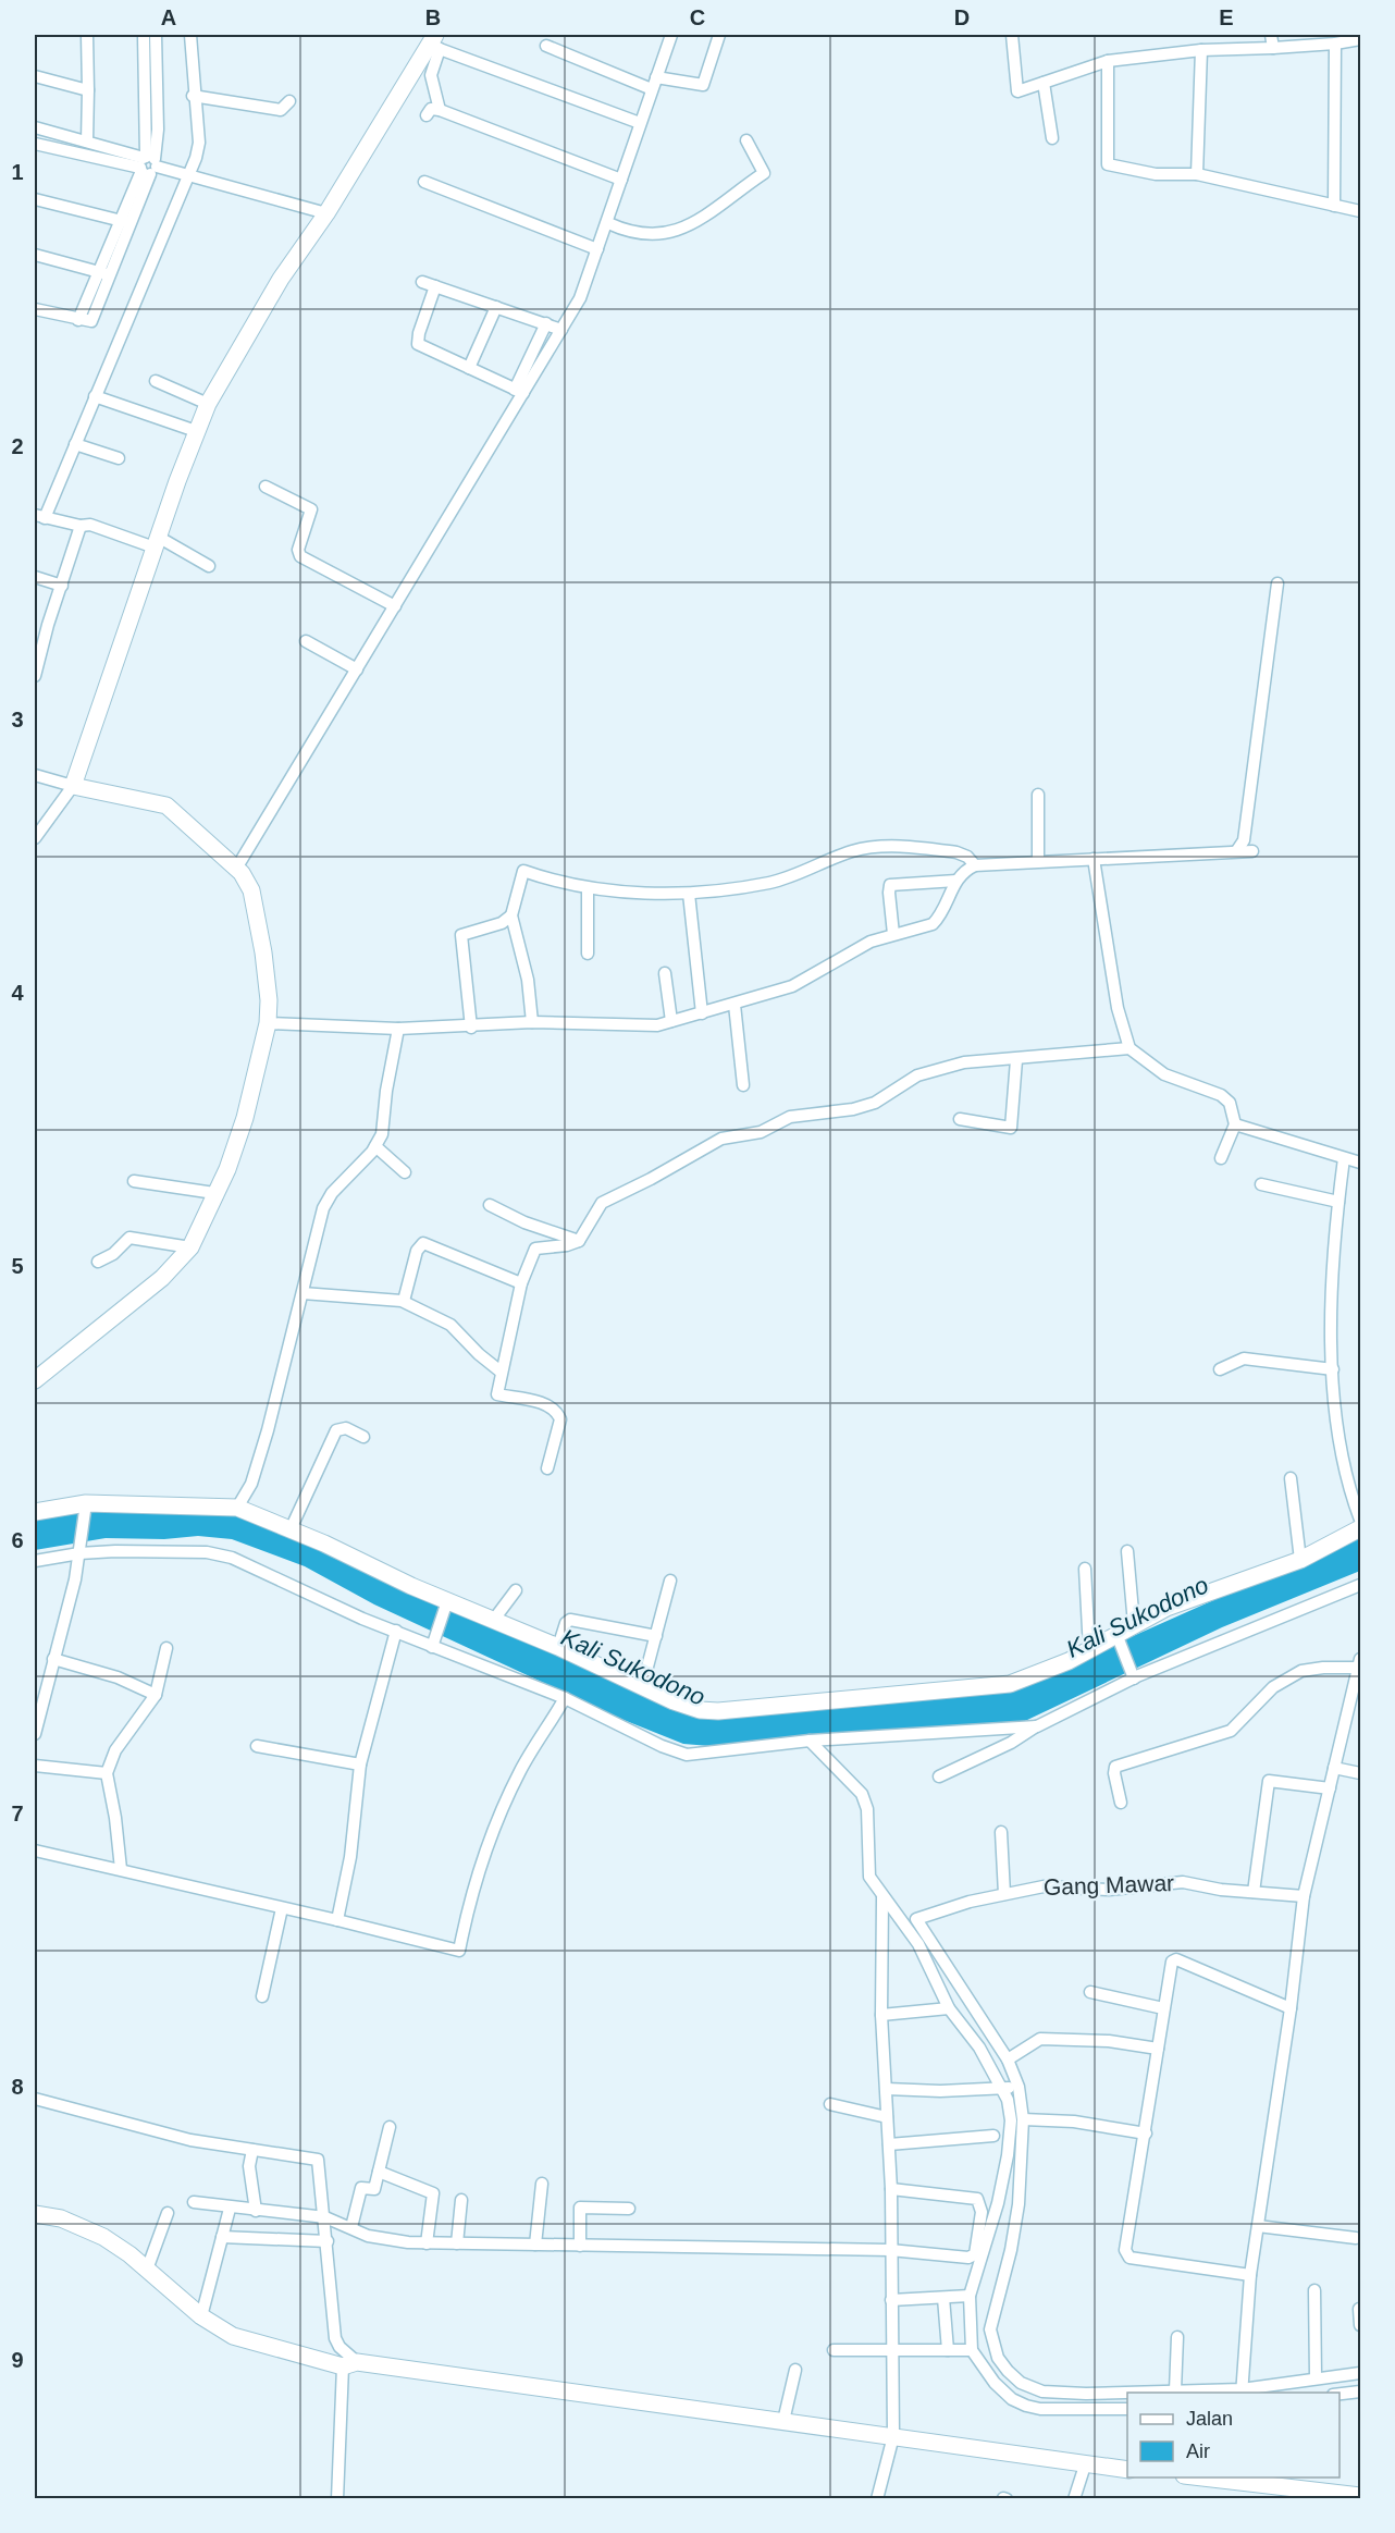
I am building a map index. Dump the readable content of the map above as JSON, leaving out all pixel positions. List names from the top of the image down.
{
  "streets": {
    "street": ["Gang Mawar"]
  },
  "water": ["Kali Sukodono"],
  "legend": ["Jalan", "Air"],
  "grid": {
    "columns": [
      "A",
      "B",
      "C",
      "D",
      "E"
    ],
    "rows": [
      "1",
      "2",
      "3",
      "4",
      "5",
      "6",
      "7",
      "8",
      "9"
    ]
  }
}
